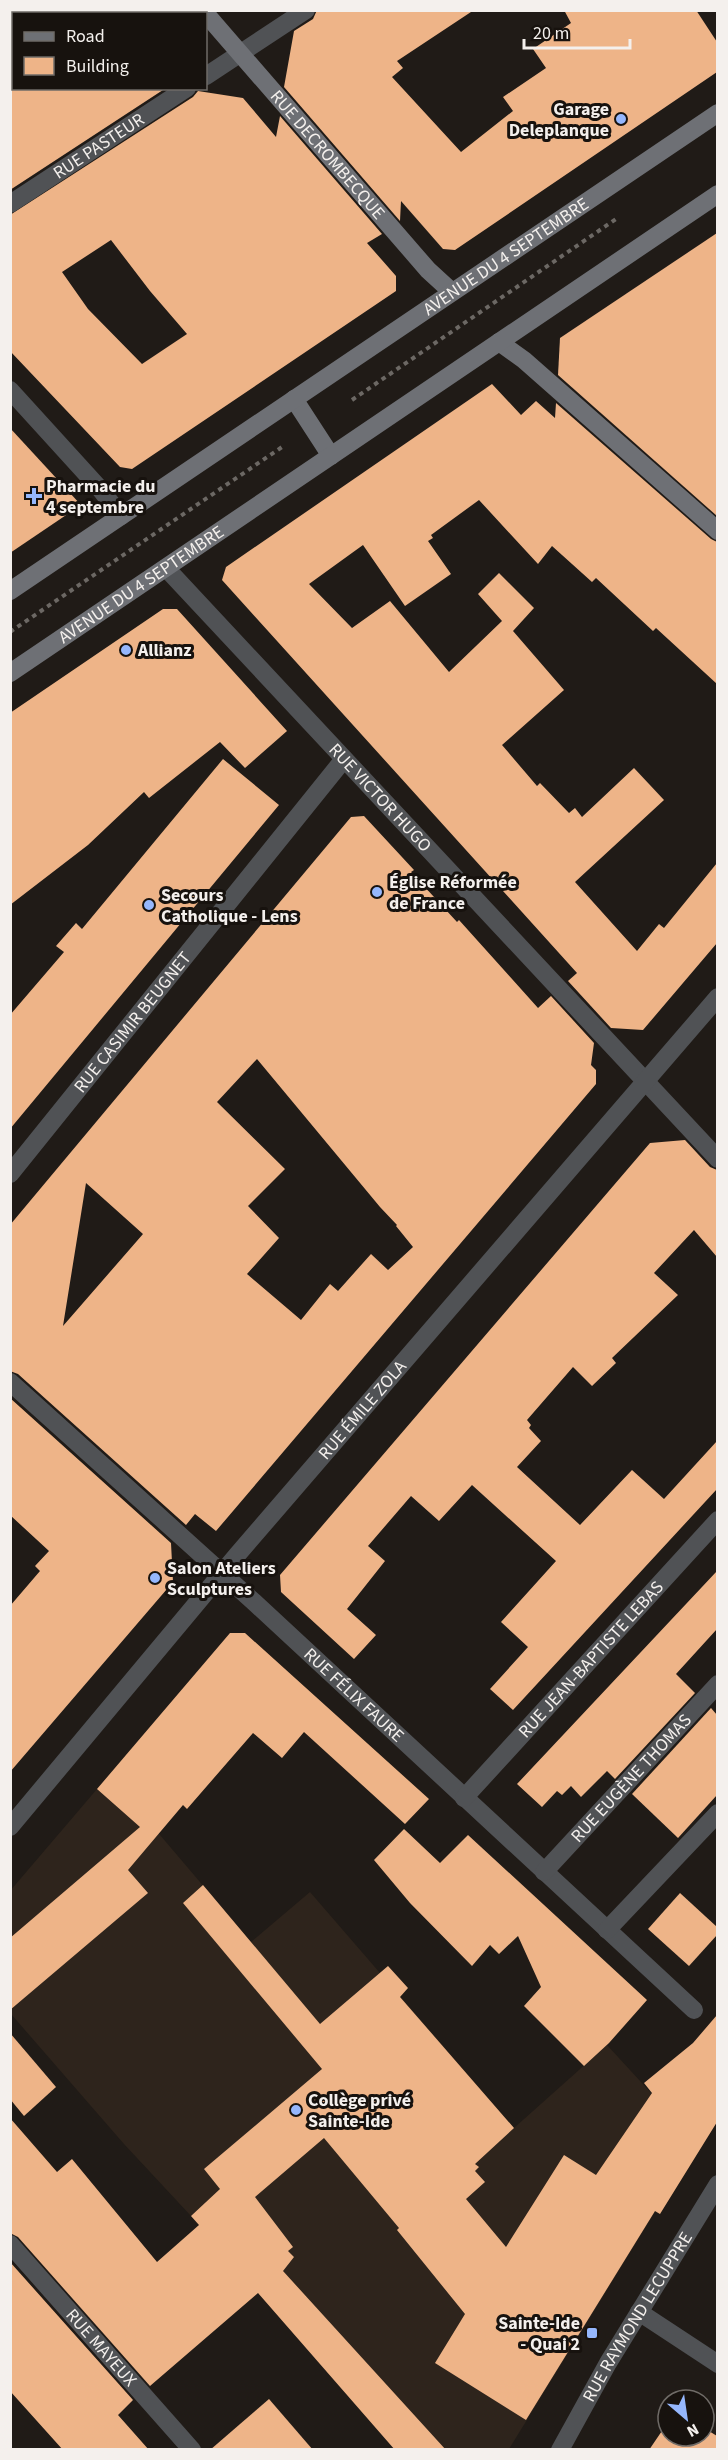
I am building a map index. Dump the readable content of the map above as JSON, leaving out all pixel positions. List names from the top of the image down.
{
  "streets": {
    "main road": ["RUE DECROMBECQUE", "AVENUE DU 4 SEPTEMBRE"],
    "street": [
      "RUE PASTEUR",
      "RUE VICTOR HUGO",
      "RUE CASIMIR BEUGNET",
      "RUE ÉMILE ZOLA",
      "RUE JEAN-BAPTISTE LEBAS",
      "RUE FÉLIX FAURE",
      "RUE EUGÈNE THOMAS",
      "RUE RAYMOND LECUPPRE",
      "RUE MAYEUX"
    ]
  },
  "crossings": [
    ["RUE DECROMBECQUE", "AVENUE DU 4 SEPTEMBRE"],
    ["AVENUE DU 4 SEPTEMBRE", "RUE VICTOR HUGO"],
    ["RUE VICTOR HUGO", "RUE CASIMIR BEUGNET"],
    ["RUE VICTOR HUGO", "RUE ÉMILE ZOLA"],
    ["RUE ÉMILE ZOLA", "RUE FÉLIX FAURE"],
    ["RUE JEAN-BAPTISTE LEBAS", "RUE FÉLIX FAURE"],
    ["RUE FÉLIX FAURE", "RUE EUGÈNE THOMAS"]
  ],
  "places": {
    "other": [
      "Garage Deleplanque",
      "Allianz",
      "Église Réformée de France",
      "Secours Catholique - Lens",
      "Salon Ateliers Sculptures",
      "Collège privé Sainte-Ide"
    ],
    "health": ["Pharmacie du 4 septembre"],
    "transit": ["Sainte-Ide - Quai 2"]
  },
  "legend": ["Road", "Building"],
  "scale_bar": "20 m",
  "north": "bottom right"
}
